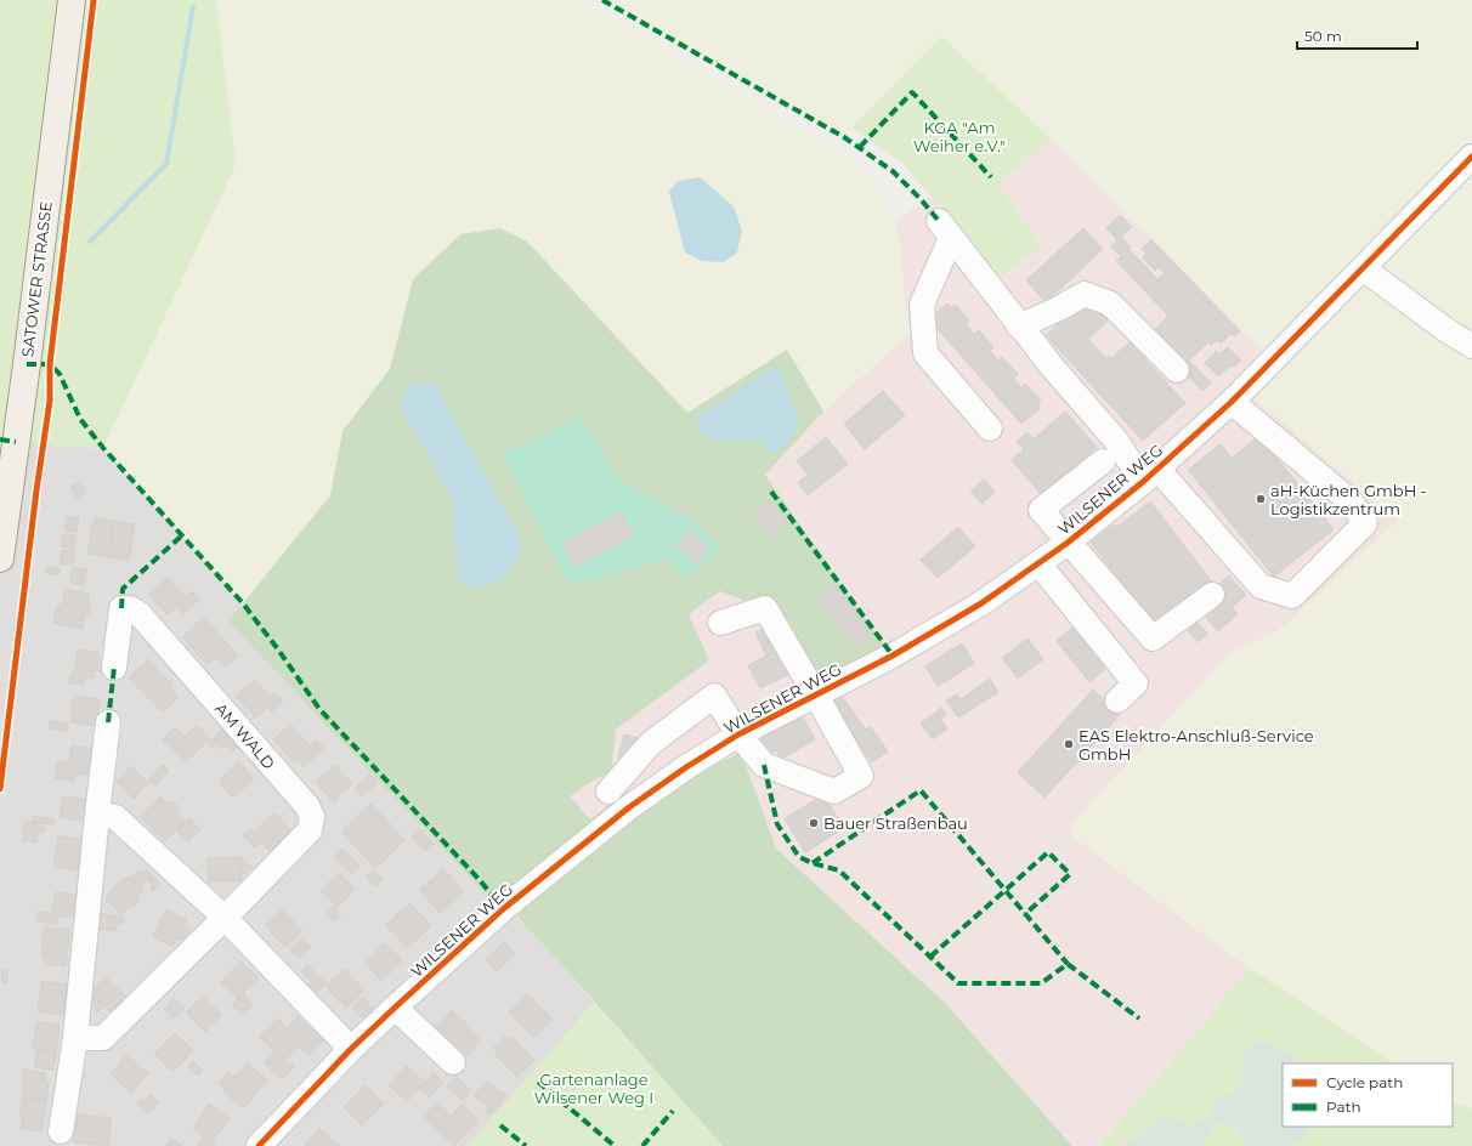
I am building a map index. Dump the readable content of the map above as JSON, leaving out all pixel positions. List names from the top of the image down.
{
  "streets": {
    "main road": ["SATOWER STRASSE"],
    "street": ["WILSENER WEG", "AM WALD"]
  },
  "parks": ["KGA \"Am Weiher e.V.\"", "Gartenanlage Wilsener Weg I"],
  "places": ["aH-Küchen GmbH - Logistikzentrum", "EAS Elektro-Anschluß-Service GmbH", "Bauer Straßenbau"],
  "legend": ["Cycle path", "Path"],
  "scale_bar": "50 m"
}
